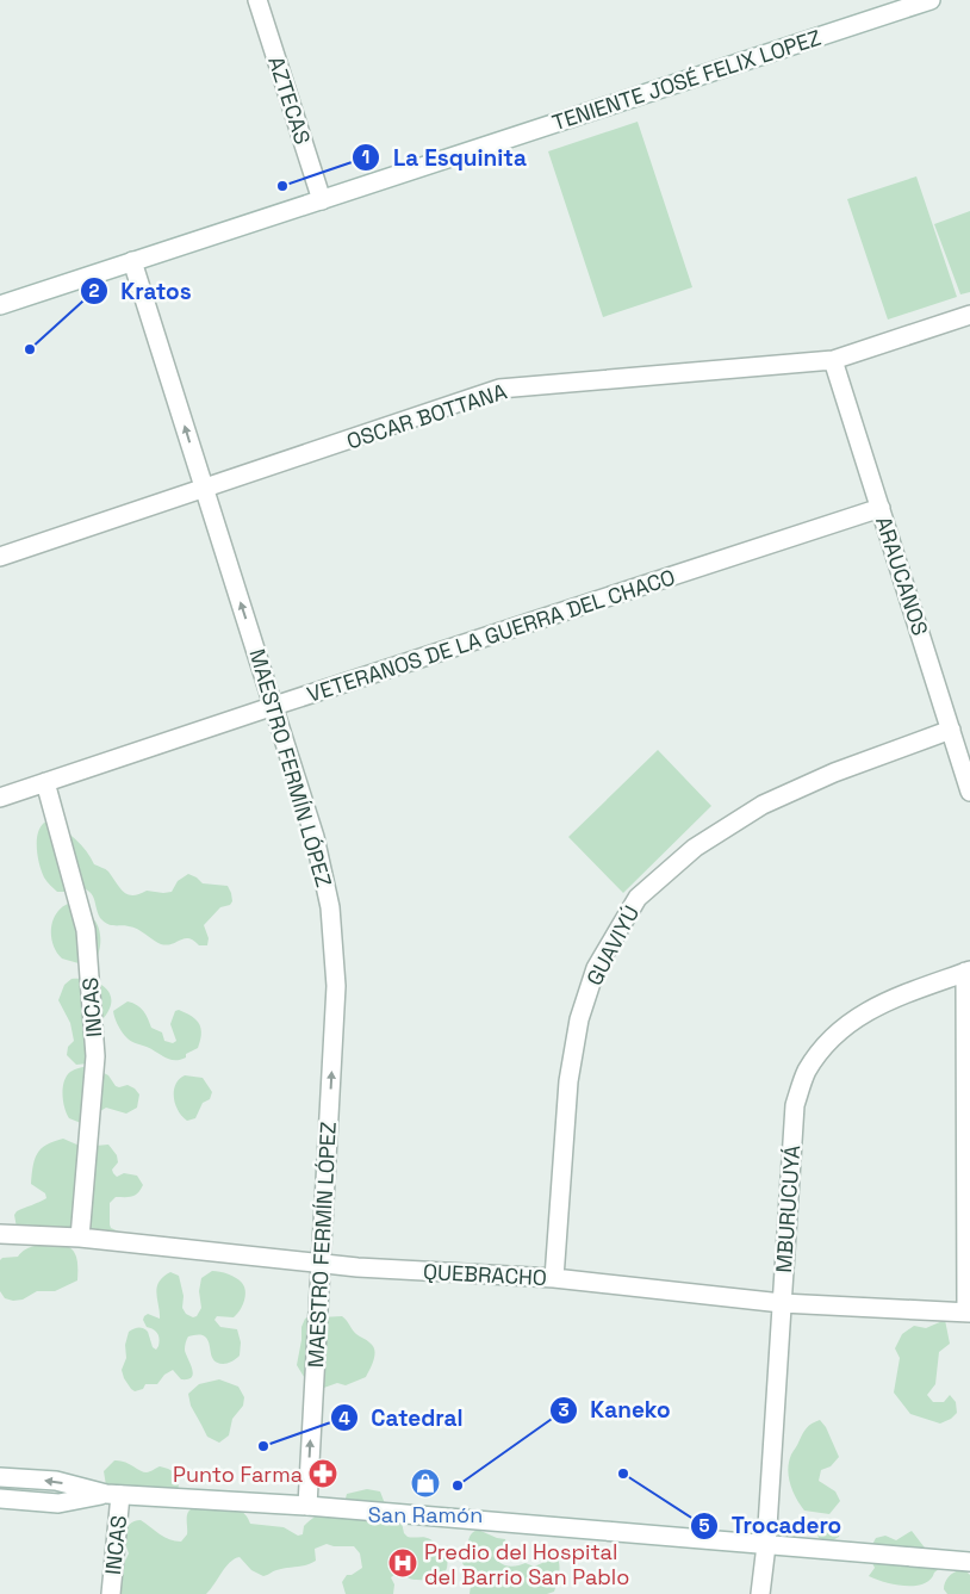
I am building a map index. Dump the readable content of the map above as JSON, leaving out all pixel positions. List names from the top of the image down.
{
  "streets": {
    "street": [
      "TENIENTE JOSÉ FELIX LOPEZ",
      "AZTECAS",
      "OSCAR BOTTANA",
      "ARAUCANOS",
      "VETERANOS DE LA GUERRA DEL CHACO",
      "MAESTRO FERMÍN LÓPEZ",
      "GUAVIYÚ",
      "INCAS",
      "MBURUCUYÁ",
      "QUEBRACHO"
    ]
  },
  "crossings": [
    ["TENIENTE JOSÉ FELIX LOPEZ", "AZTECAS"],
    ["TENIENTE JOSÉ FELIX LOPEZ", "MAESTRO FERMÍN LÓPEZ"],
    ["OSCAR BOTTANA", "ARAUCANOS"],
    ["OSCAR BOTTANA", "MAESTRO FERMÍN LÓPEZ"],
    ["ARAUCANOS", "VETERANOS DE LA GUERRA DEL CHACO"],
    ["ARAUCANOS", "GUAVIYÚ"],
    ["VETERANOS DE LA GUERRA DEL CHACO", "MAESTRO FERMÍN LÓPEZ"],
    ["VETERANOS DE LA GUERRA DEL CHACO", "INCAS"],
    ["MAESTRO FERMÍN LÓPEZ", "QUEBRACHO"],
    ["GUAVIYÚ", "QUEBRACHO"],
    ["INCAS", "QUEBRACHO"],
    ["MBURUCUYÁ", "QUEBRACHO"]
  ],
  "one_way": ["MAESTRO FERMÍN LÓPEZ"],
  "places": {
    "other": [
      "La Esquinita",
      "Kratos",
      "Catedral",
      "Trocadero",
      "Kaneko"
    ],
    "pharmacy": ["Punto Farma"],
    "shop": ["San Ramón"],
    "hospital": ["Predio del Hospital del Barrio San Pablo"]
  }
}
